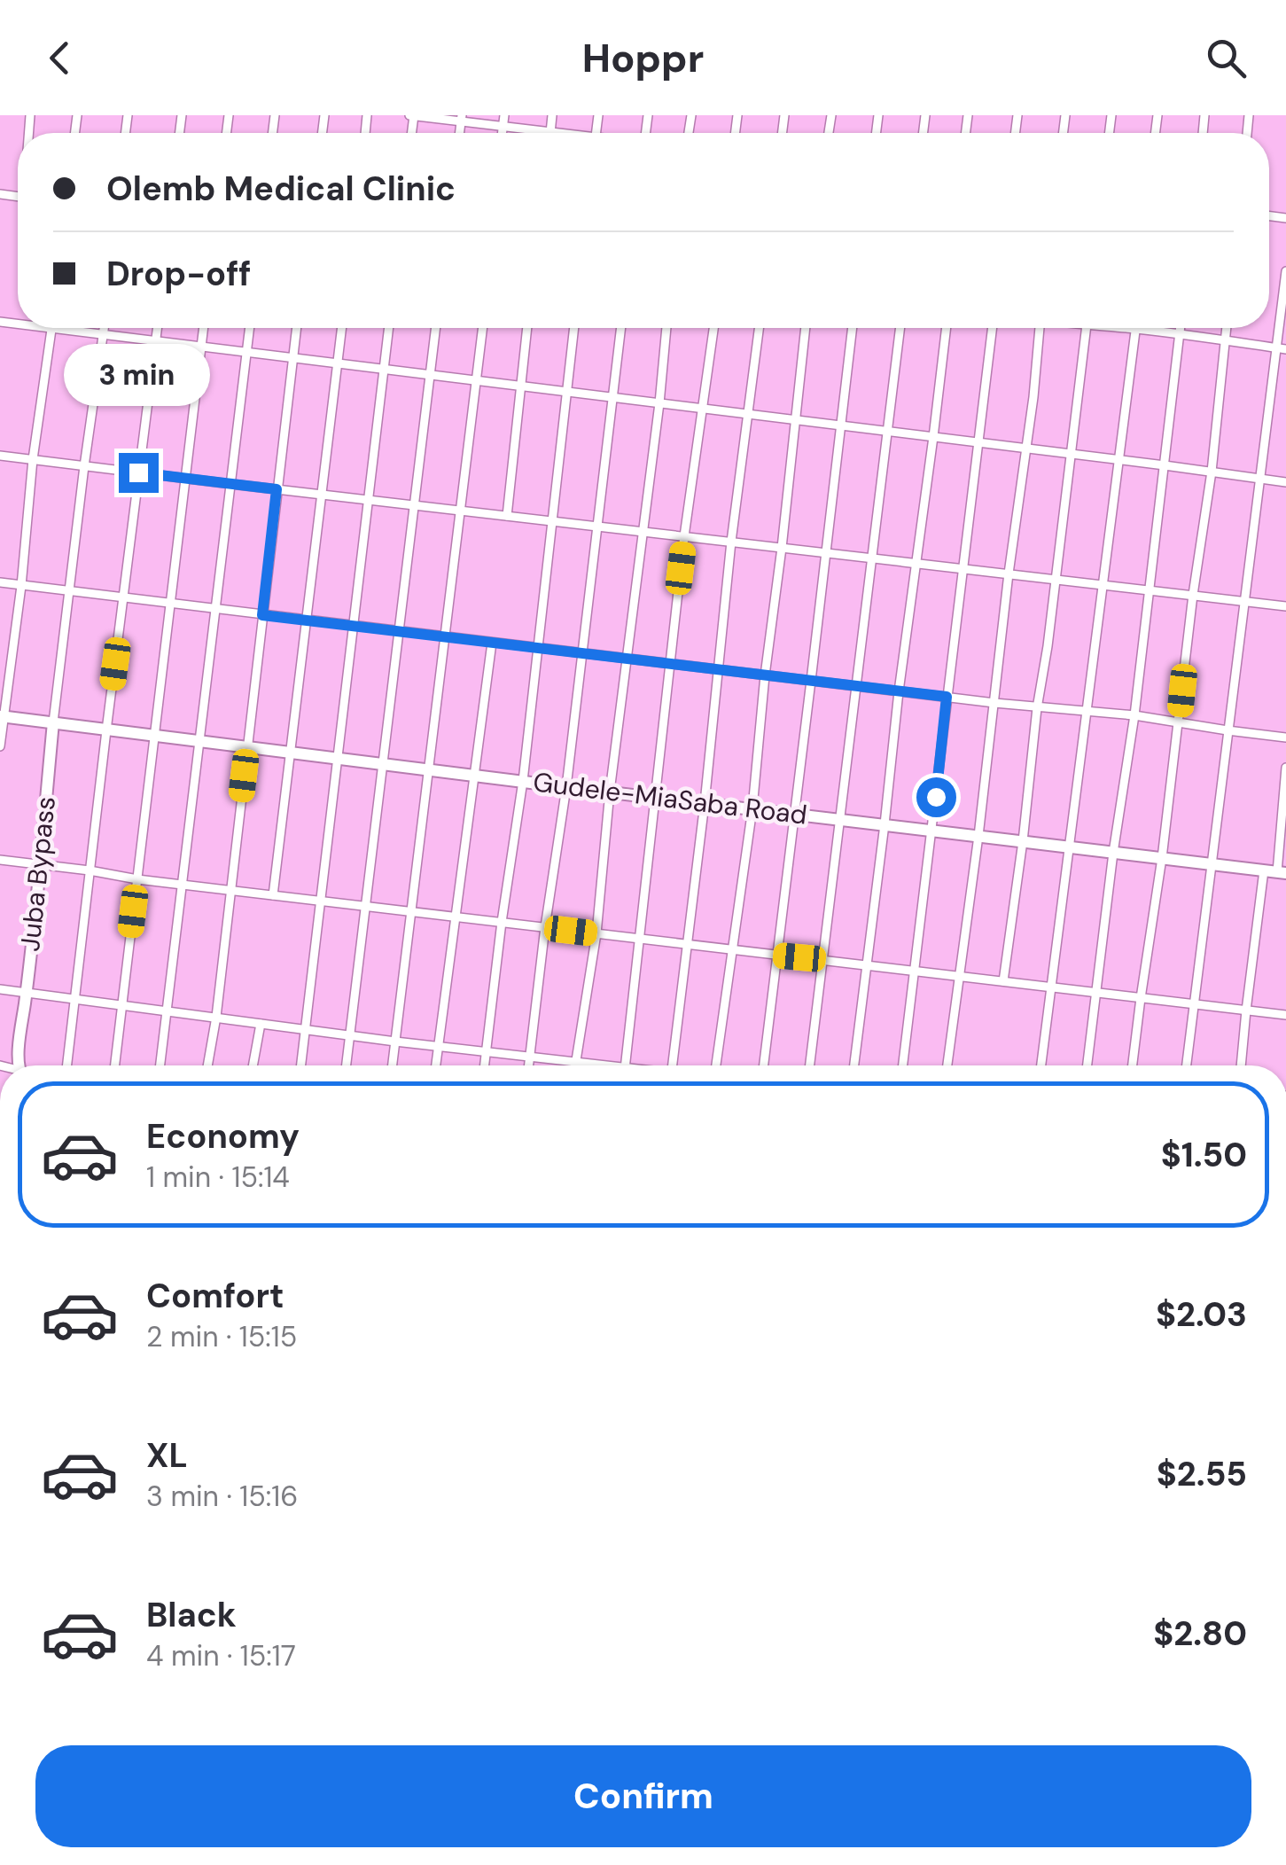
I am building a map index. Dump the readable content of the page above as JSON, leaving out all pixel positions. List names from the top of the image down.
{
  "streets": {
    "main road": ["Gudele-MiaSaba Road", "Juba Bypass"]
  },
  "crossings": [
    ["Gudele-MiaSaba Road", "Juba Bypass"]
  ],
  "page": {
    "header": "Hoppr",
    "banner": ["Olemb Medical Clinic", "Drop-off"],
    "bubble": "3 min",
    "list": [
      {
        "name": "Economy",
        "note": "1 min · 15:14",
        "value": "$1.50"
      },
      {
        "name": "Comfort",
        "note": "2 min · 15:15",
        "value": "$2.03"
      },
      {
        "name": "XL",
        "note": "3 min · 15:16",
        "value": "$2.55"
      },
      {
        "name": "Black",
        "note": "4 min · 15:17",
        "value": "$2.80"
      }
    ],
    "buttons": "Confirm"
  }
}
